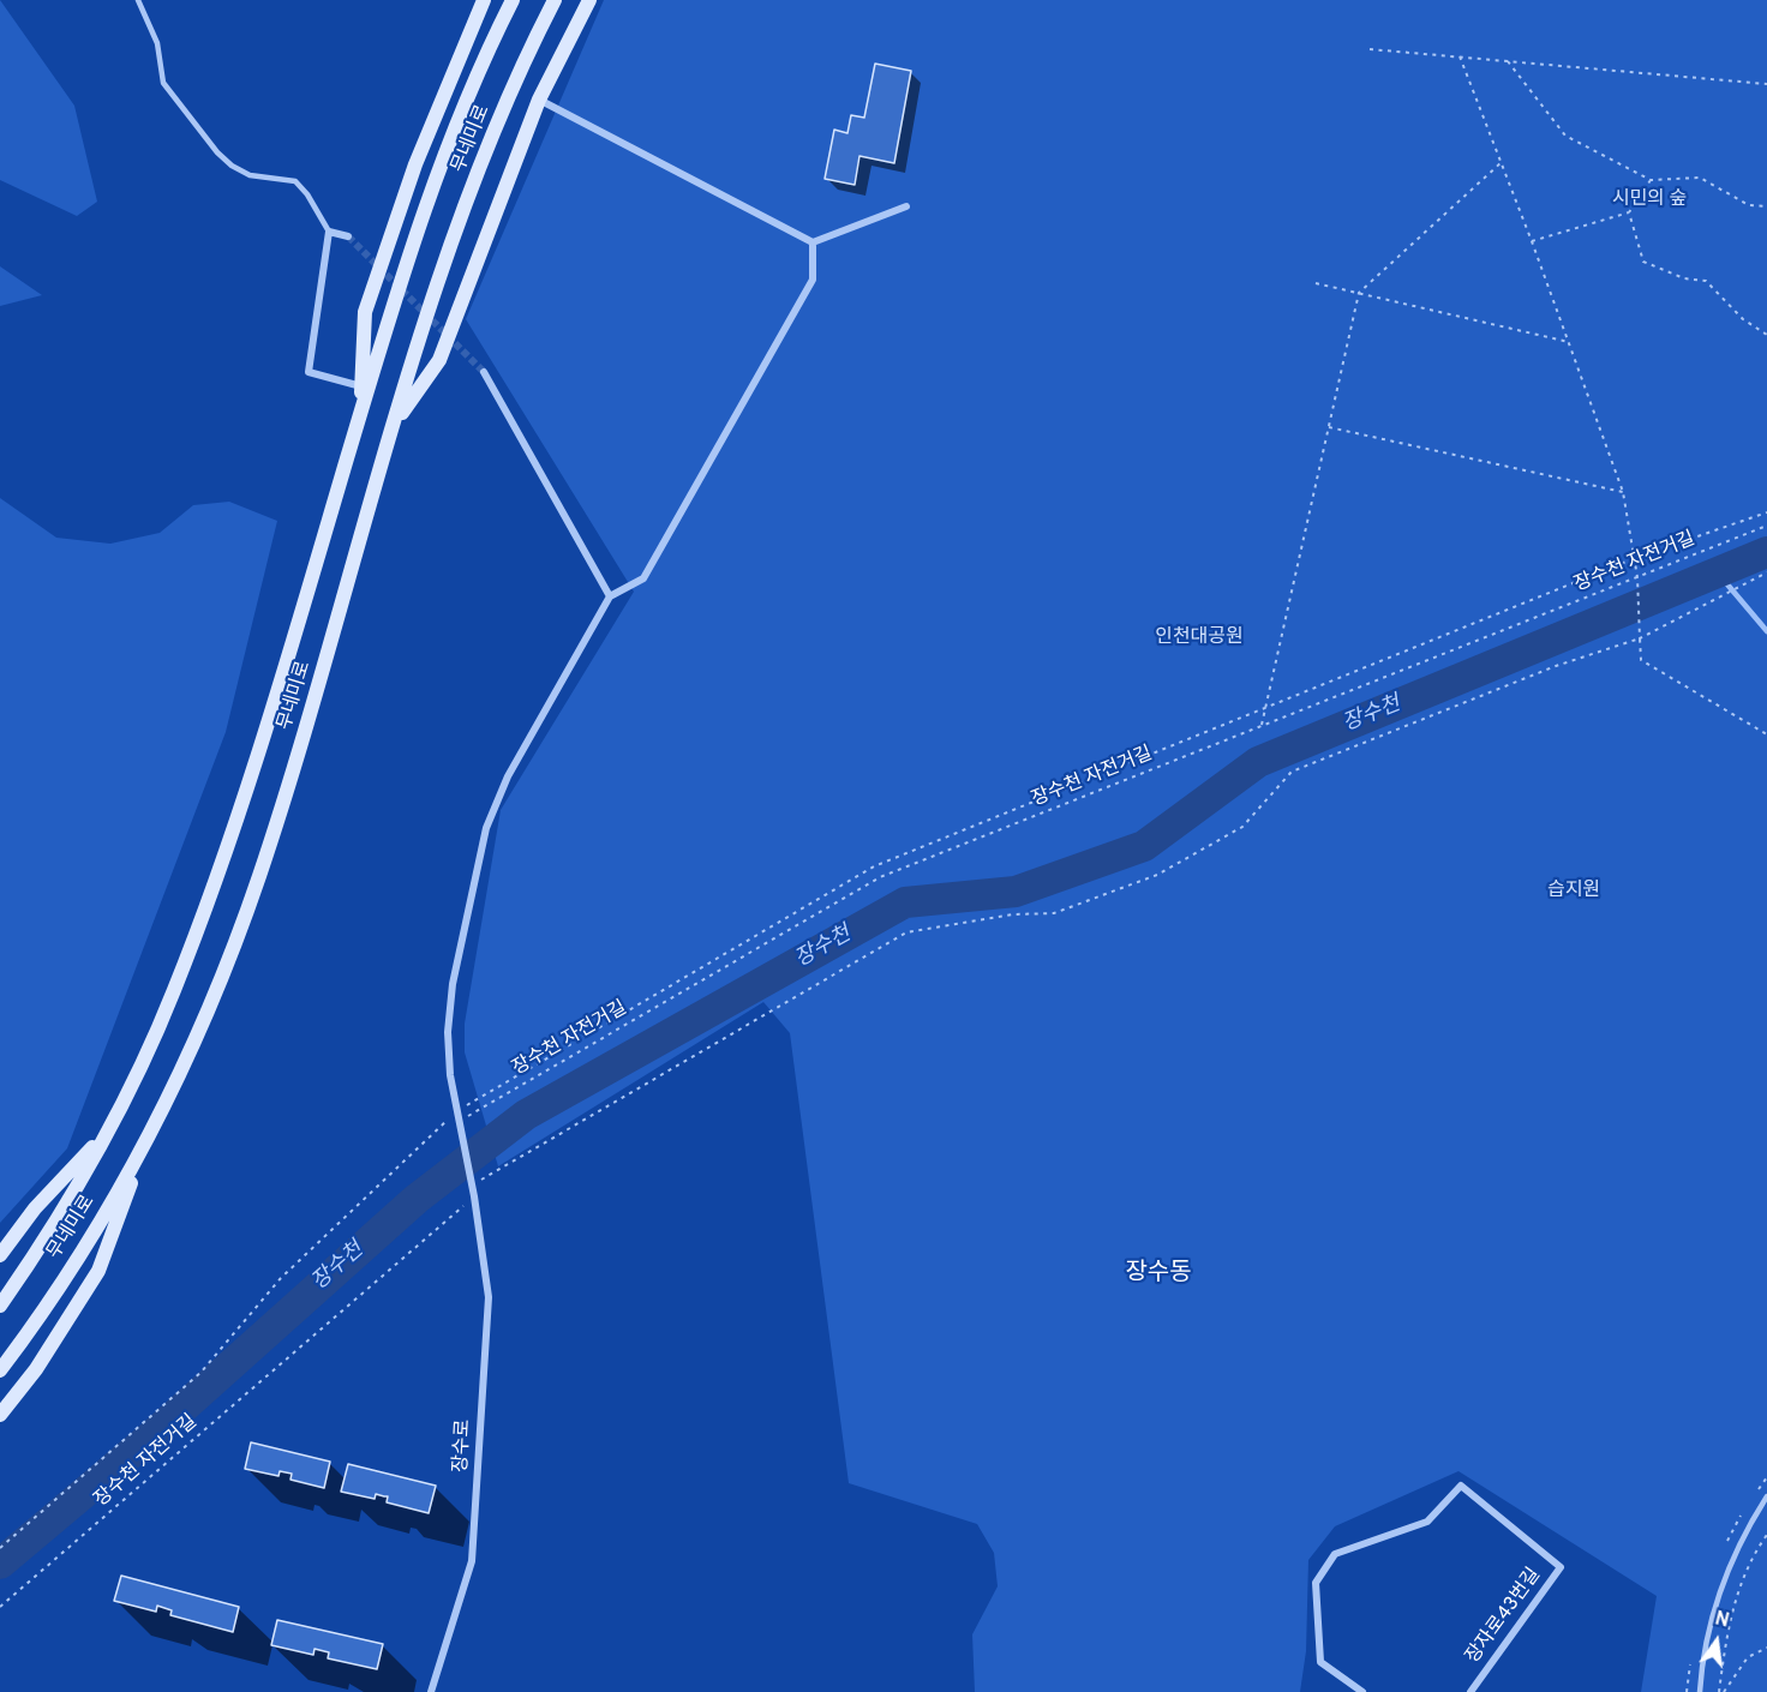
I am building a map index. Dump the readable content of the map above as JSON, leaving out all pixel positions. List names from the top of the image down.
{
  "streets": {
    "main road": ["무네미로"],
    "street": ["장수로", "장자로43번길"],
    "path": ["장수천 자전거길"]
  },
  "crossings": [
    ["장수천 자전거길", "장수로"]
  ],
  "districts": ["장수동"],
  "water": ["장수천"],
  "parks": ["시민의 숲", "인천대공원", "습지원"],
  "north": "top"
}
